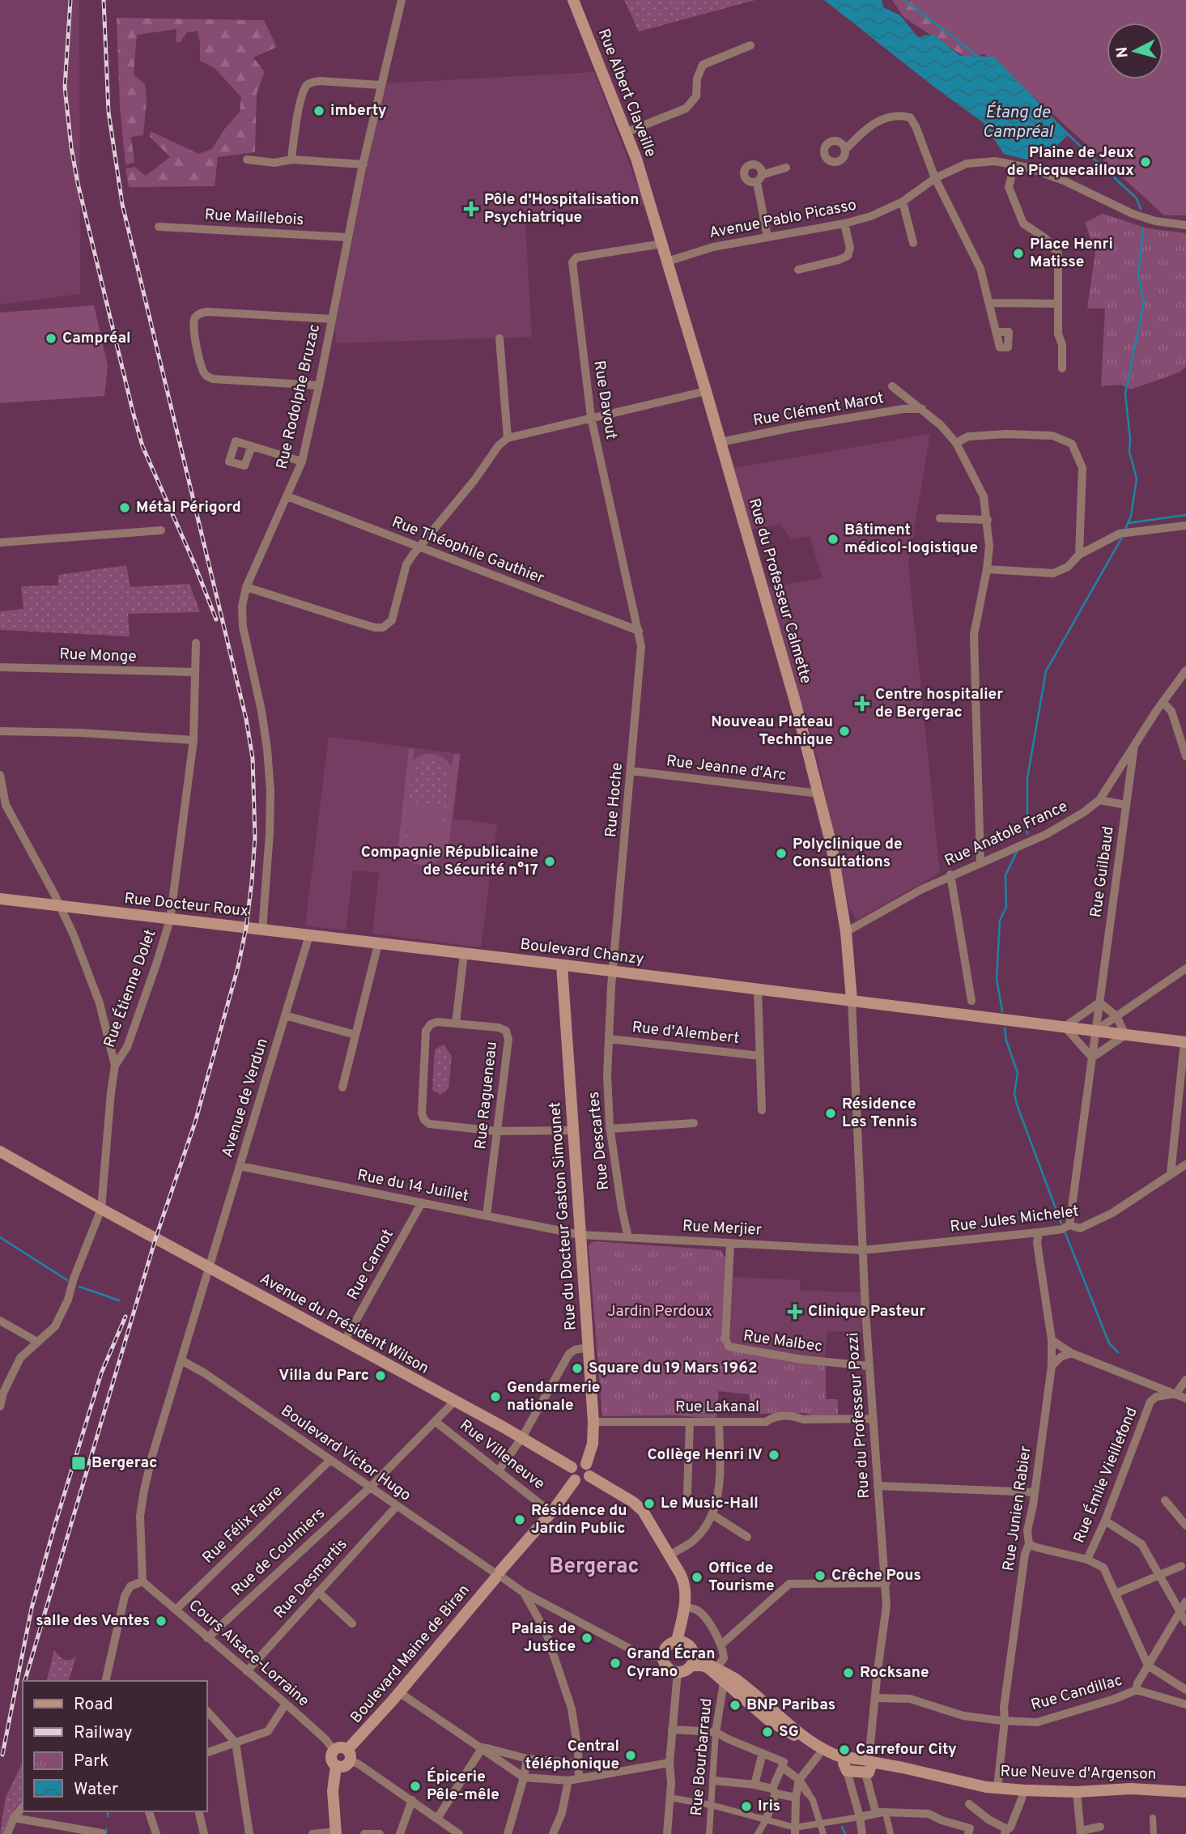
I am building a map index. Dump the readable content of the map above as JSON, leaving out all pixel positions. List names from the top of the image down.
{
  "streets": {
    "main road": [
      "Rue Albert Claveille",
      "Rue du Professeur Calmette",
      "Rue Docteur Roux",
      "Boulevard Chanzy",
      "Rue du Docteur Gaston Simounet",
      "Avenue du Président Wilson",
      "Boulevard Maine de Biran",
      "Rue Neuve d'Argenson"
    ],
    "street": [
      "Rue Maillebois",
      "Avenue Pablo Picasso",
      "Rue Rodolphe Bruzac",
      "Rue Davout",
      "Rue Clément Marot",
      "Rue Théophile Gauthier",
      "Rue Monge",
      "Rue Jeanne d'Arc",
      "Rue Hoche",
      "Rue Anatole France",
      "Rue Guilbaud",
      "Rue Étienne Dolet",
      "Rue d'Alembert",
      "Rue Ragueneau",
      "Avenue de Verdun",
      "Rue Descartes",
      "Rue du 14 Juillet",
      "Rue Jules Michelet",
      "Rue Merjier",
      "Rue Carnot",
      "Rue Malbec",
      "Rue Lakanal",
      "Rue du Professeur Pozzi",
      "Boulevard Victor Hugo",
      "Rue Villeneuve",
      "Rue Émile Vieillefond",
      "Rue Junien Rabier",
      "Rue Félix Faure",
      "Rue de Coulmiers",
      "Rue Desmartis",
      "Cours Alsace-Lorraine",
      "Rue Candillac",
      "Rue Bourbarraud"
    ]
  },
  "crossings": [
    ["Rue Albert Claveille", "Rue du Professeur Calmette"],
    ["Rue Maillebois", "Rue Rodolphe Bruzac"],
    ["Avenue Pablo Picasso", "Rue du Professeur Calmette"],
    ["Rue Rodolphe Bruzac", "Rue Théophile Gauthier"],
    ["Rue Rodolphe Bruzac", "Rue Docteur Roux"],
    ["Rue Davout", "Rue Théophile Gauthier"],
    ["Rue Davout", "Rue du Professeur Calmette"],
    ["Rue Davout", "Rue Hoche"],
    ["Rue Clément Marot", "Rue du Professeur Calmette"],
    ["Rue Théophile Gauthier", "Rue Hoche"],
    ["Rue du Professeur Calmette", "Rue Jeanne d'Arc"],
    ["Rue du Professeur Calmette", "Rue Anatole France"],
    ["Rue du Professeur Calmette", "Boulevard Chanzy"],
    ["Rue du Professeur Calmette", "Rue du Professeur Pozzi"],
    ["Rue Monge", "Rue Étienne Dolet"],
    ["Rue Jeanne d'Arc", "Rue Hoche"],
    ["Rue Hoche", "Boulevard Chanzy"],
    ["Rue Hoche", "Rue Descartes"],
    ["Rue Anatole France", "Rue Guilbaud"],
    ["Rue Guilbaud", "Boulevard Chanzy"],
    ["Rue Guilbaud", "Rue Jules Michelet"],
    ["Rue Docteur Roux", "Boulevard Chanzy"],
    ["Rue Docteur Roux", "Rue Étienne Dolet"],
    ["Rue Docteur Roux", "Avenue de Verdun"],
    ["Boulevard Chanzy", "Avenue de Verdun"],
    ["Boulevard Chanzy", "Rue Descartes"],
    ["Boulevard Chanzy", "Rue du Docteur Gaston Simounet"],
    ["Boulevard Chanzy", "Rue du Professeur Pozzi"],
    ["Rue d'Alembert", "Rue Descartes"],
    ["Rue Ragueneau", "Rue du 14 Juillet"],
    ["Avenue de Verdun", "Rue du 14 Juillet"],
    ["Avenue de Verdun", "Avenue du Président Wilson"],
    ["Avenue de Verdun", "Boulevard Victor Hugo"],
    ["Avenue de Verdun", "Cours Alsace-Lorraine"],
    ["Rue Descartes", "Rue Merjier"],
    ["Rue du 14 Juillet", "Rue du Docteur Gaston Simounet"],
    ["Rue du 14 Juillet", "Rue Merjier"],
    ["Rue du 14 Juillet", "Rue Carnot"],
    ["Rue du Docteur Gaston Simounet", "Rue Merjier"],
    ["Rue du Docteur Gaston Simounet", "Avenue du Président Wilson"],
    ["Rue du Docteur Gaston Simounet", "Rue Lakanal"],
    ["Rue du Docteur Gaston Simounet", "Boulevard Maine de Biran"],
    ["Rue Jules Michelet", "Rue Merjier"],
    ["Rue Jules Michelet", "Rue du Professeur Pozzi"],
    ["Rue Jules Michelet", "Rue Junien Rabier"],
    ["Rue Merjier", "Rue Malbec"],
    ["Rue Merjier", "Rue du Professeur Pozzi"],
    ["Rue Carnot", "Avenue du Président Wilson"],
    ["Avenue du Président Wilson", "Rue de Coulmiers"],
    ["Avenue du Président Wilson", "Boulevard Maine de Biran"],
    ["Rue Malbec", "Rue du Professeur Pozzi"],
    ["Rue Lakanal", "Rue du Professeur Pozzi"],
    ["Rue du Professeur Pozzi", "Rue Candillac"],
    ["Rue du Professeur Pozzi", "Rue Neuve d'Argenson"],
    ["Boulevard Victor Hugo", "Rue Félix Faure"],
    ["Boulevard Victor Hugo", "Rue de Coulmiers"],
    ["Boulevard Victor Hugo", "Rue Desmartis"],
    ["Boulevard Victor Hugo", "Boulevard Maine de Biran"],
    ["Rue Villeneuve", "Rue de Coulmiers"],
    ["Rue Villeneuve", "Boulevard Maine de Biran"],
    ["Rue Junien Rabier", "Rue Candillac"],
    ["Rue Junien Rabier", "Rue Neuve d'Argenson"],
    ["Rue Félix Faure", "Cours Alsace-Lorraine"],
    ["Rue de Coulmiers", "Cours Alsace-Lorraine"],
    ["Rue Desmartis", "Cours Alsace-Lorraine"],
    ["Cours Alsace-Lorraine", "Boulevard Maine de Biran"]
  ],
  "districts": ["Bergerac"],
  "water": ["Étang de Campréal"],
  "parks": ["Jardin Perdoux"],
  "places": {
    "other": [
      "imberty",
      "Plaine de Jeux de Picquecailloux",
      "Place Henri Matisse",
      "Campréal",
      "Métal Périgord",
      "Bâtiment médicol-logistique",
      "Nouveau Plateau Technique",
      "Polyclinique de Consultations",
      "Compagnie Républicaine de Sécurité n°17",
      "Résidence Les Tennis",
      "Square du 19 Mars 1962",
      "Villa du Parc",
      "Gendarmerie nationale",
      "Collège Henri IV",
      "Le Music-Hall",
      "Résidence du Jardin Public",
      "Crêche Pous",
      "Office de Tourisme",
      "salle des Ventes",
      "Palais de Justice",
      "Grand Écran Cyrano",
      "Rocksane",
      "BNP Paribas",
      "SG",
      "Carrefour City",
      "Central téléphonique",
      "Épicerie Pêle-mêle",
      "Iris"
    ],
    "health": ["Pôle d'Hospitalisation Psychiatrique", "Centre hospitalier de Bergerac", "Clinique Pasteur"],
    "transit": ["Bergerac"]
  },
  "legend": [
    "Road",
    "Railway",
    "Park",
    "Water"
  ],
  "north": "left"
}
